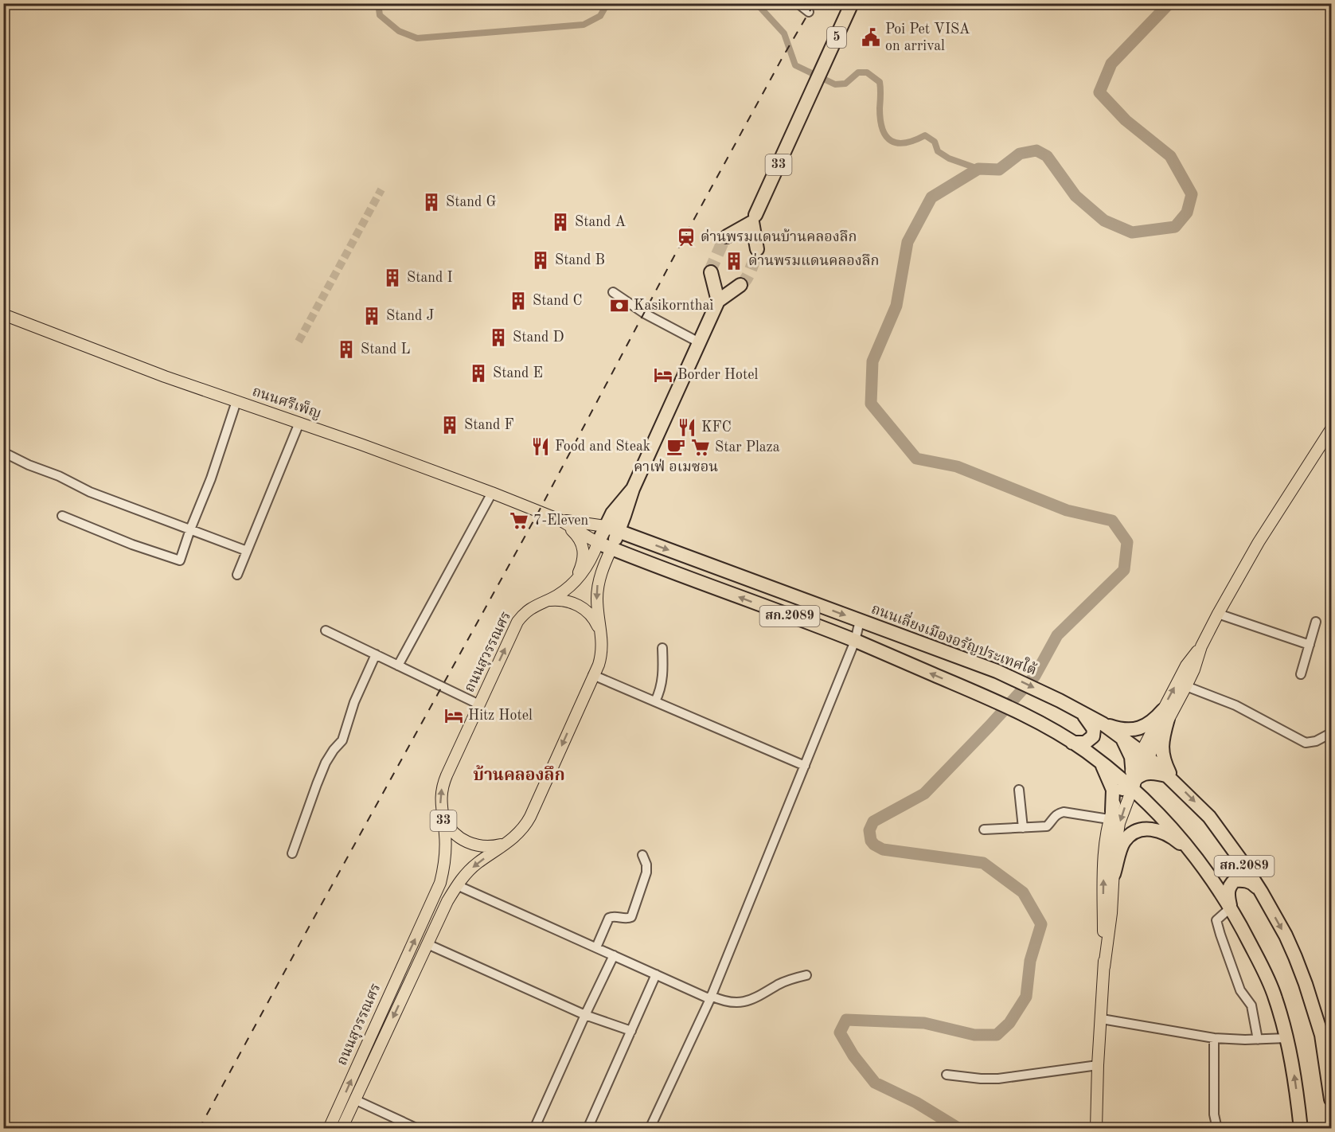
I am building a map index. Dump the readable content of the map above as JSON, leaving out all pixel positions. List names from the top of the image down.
{
  "streets": {
    "highway": [
      "5",
      "33",
      "สก.2089",
      "ถนนเลี่ยงเมืองอรัญประเทศใต้",
      "ถนนสุวรรณศร"
    ],
    "main road": ["ถนนศรีเพ็ญ"]
  },
  "crossings": [
    ["5", "33"],
    ["ถนนศรีเพ็ญ", "ถนนเลี่ยงเมืองอรัญประเทศใต้"],
    ["ถนนศรีเพ็ญ", "ถนนสุวรรณศร"],
    ["ถนนเลี่ยงเมืองอรัญประเทศใต้", "ถนนสุวรรณศร"]
  ],
  "districts": ["บ้านคลองลึก"],
  "places": {
    "public building": ["Poi Pet VISA on arrival"],
    "building": [
      "Stand G",
      "Stand A",
      "Stand B",
      "ด่านพรมแดนคลองลึก",
      "Stand I",
      "Stand C",
      "Stand J",
      "Stand D",
      "Stand L",
      "Stand E",
      "Stand F"
    ],
    "station": ["ด่านพรมแดนบ้านคลองลึก"],
    "bank": ["Kasikornthai"],
    "hotel": ["Border Hotel", "Hitz Hotel"],
    "restaurant": ["KFC", "Food and Steak"],
    "cafe": ["คาเฟ่ อเมซอน"],
    "supermarket": ["Star Plaza", "7-Eleven"]
  }
}
